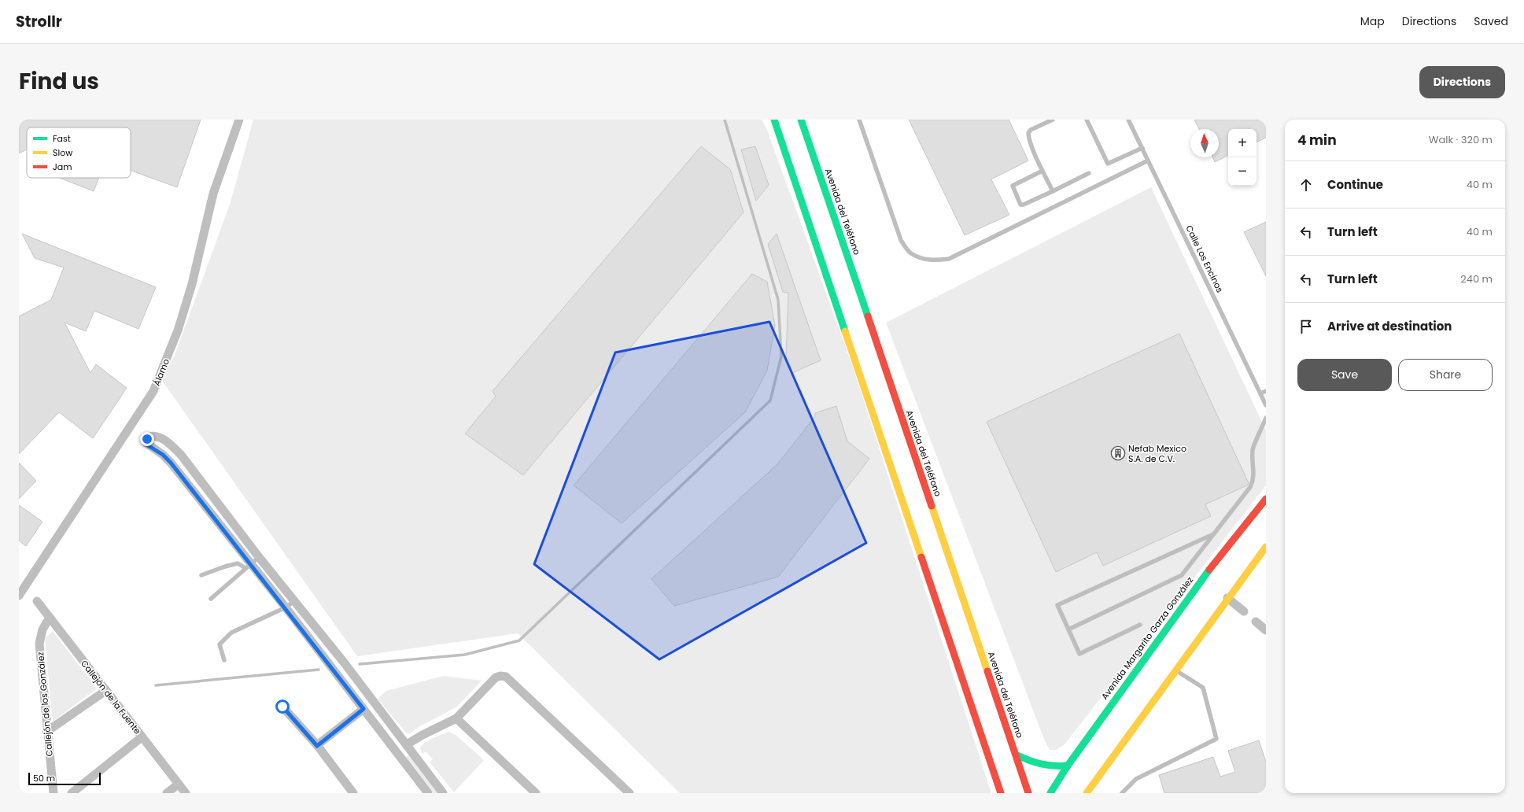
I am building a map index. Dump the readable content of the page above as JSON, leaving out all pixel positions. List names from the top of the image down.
{
  "streets": {
    "main road": ["Avenida del Teléfono", "Avenida Margarito Garza González"],
    "street": ["Álamo", "Callejón de la Fuente", "Callejón de los González"],
    "lane": ["Calle Los Encinos"]
  },
  "crossings": [
    ["Callejón de la Fuente", "Callejón de los González"]
  ],
  "places": {
    "building": ["Nefab Mexico S.A. de C.V."]
  },
  "legend": ["Fast", "Slow", "Jam"],
  "scale_bar": "50 m",
  "north": "top",
  "page": {
    "header": "Strollr",
    "nav": ["Map", "Directions", "Saved"],
    "title": "Find us",
    "buttons": [
      "Directions",
      ["Save", "Share"]
    ],
    "heading": ["4 min", "Walk · 320 m"],
    "map_buttons": ["+", "−"],
    "list": [
      ["Continue", "40 m"],
      ["Turn left", "40 m"],
      ["Turn left", "240 m"],
      "Arrive at destination"
    ],
    "scale": "50 m"
  }
}
